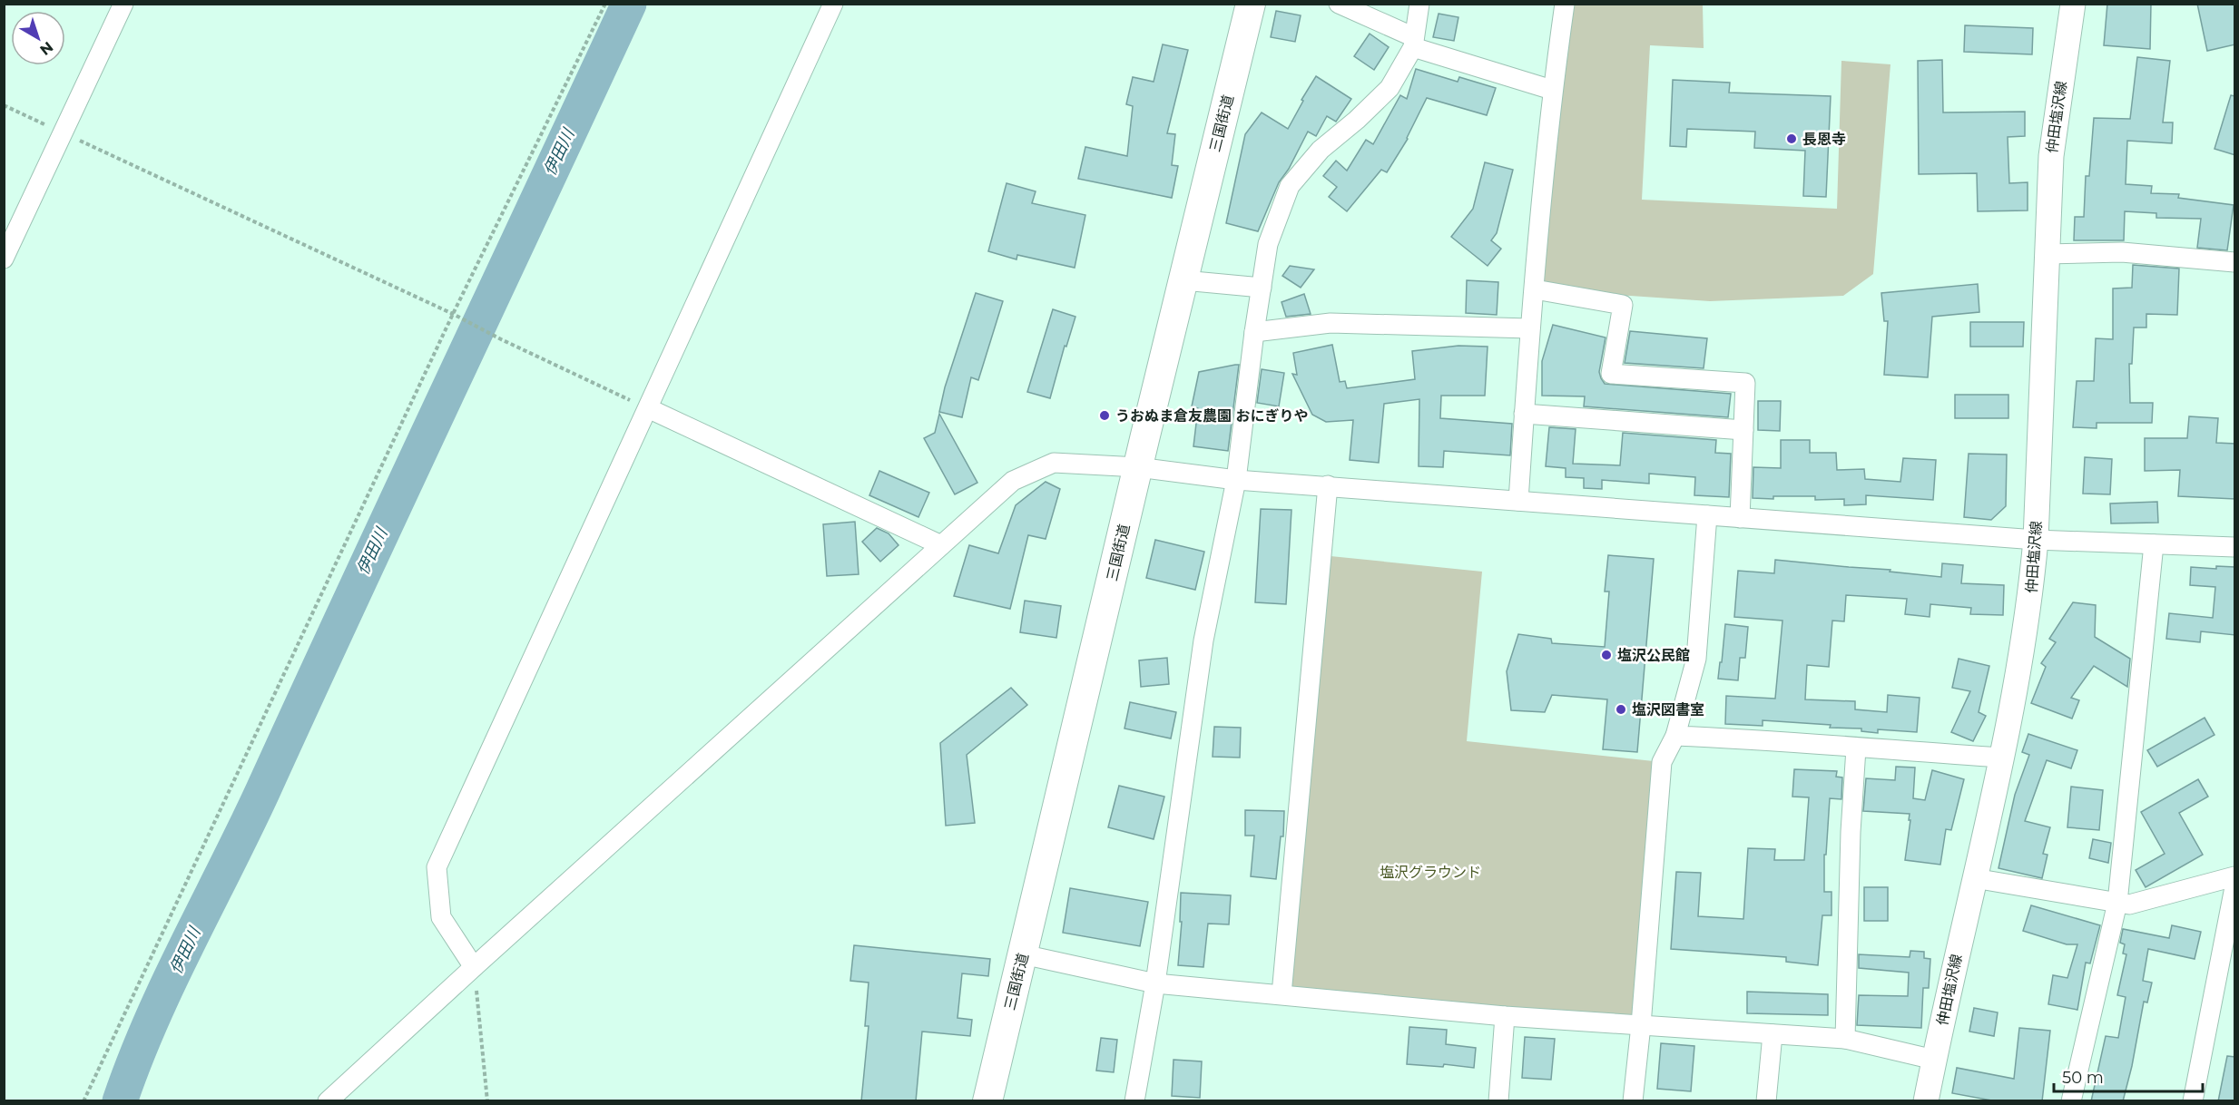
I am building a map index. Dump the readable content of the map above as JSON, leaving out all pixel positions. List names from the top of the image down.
{
  "streets": {
    "highway": ["三国街道"],
    "main road": ["仲田塩沢線"]
  },
  "water": ["伊田川"],
  "parks": ["塩沢グラウンド"],
  "places": [
    "長恩寺",
    "うおぬま倉友農園 おにぎりや",
    "塩沢公民館",
    "塩沢図書室"
  ],
  "scale_bar": "50 m",
  "north": "bottom right"
}
